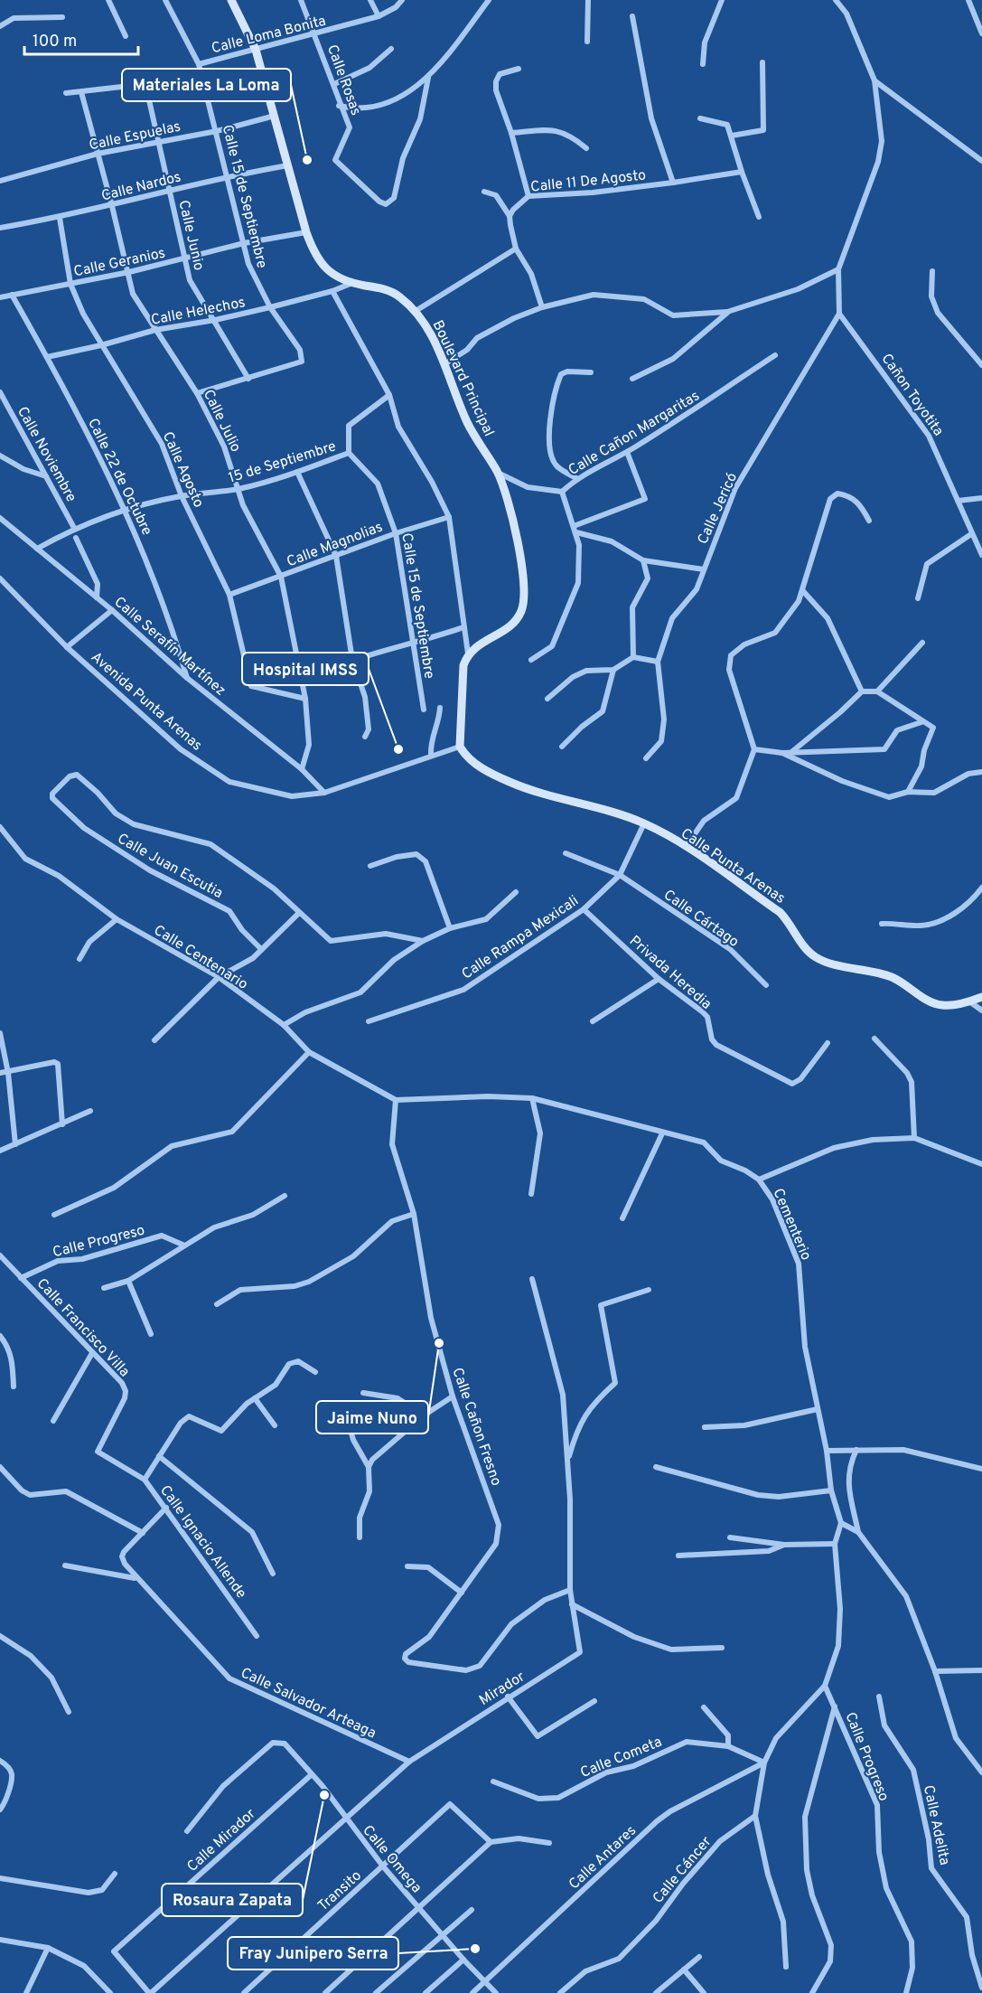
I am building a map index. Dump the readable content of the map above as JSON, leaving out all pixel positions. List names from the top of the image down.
{
  "streets": {
    "street": [
      "Calle Loma Bonita",
      "Calle Rosas",
      "Calle Espuelas",
      "Calle 11 De Agosto",
      "Calle Nardos",
      "Calle 15 de Septiembre",
      "Calle Junio",
      "Calle Geranios",
      "Calle Helechos",
      "Boulevard Principal",
      "Cañon Toyotita",
      "Calle Julio",
      "Calle Cañon Margaritas",
      "Calle Noviembre",
      "15 de Septiembre",
      "Calle Agosto",
      "Calle 22 de Octubre",
      "Calle Jericó",
      "Calle Magnolias",
      "Calle Serafín Martínez",
      "Avenida Punta Arenas",
      "Calle Juan Escutia",
      "Calle Punta Arenas",
      "Calle Cártago",
      "Calle Rampa Mexicali",
      "Calle Centenario",
      "Privada Heredia",
      "Cementerio",
      "Calle Progreso",
      "Calle Francisco Villa",
      "Calle Cañon Fresno",
      "Calle Ignacio Allende",
      "Mirador",
      "Calle Salvador Arteaga",
      "Calle Cometa",
      "Calle Adelita",
      "Calle Mirador",
      "Calle Antares",
      "Calle Omega",
      "Calle Cáncer",
      "Transito"
    ]
  },
  "crossings": [
    ["Calle Loma Bonita", "Calle Rosas"],
    ["Calle Loma Bonita", "Calle 15 de Septiembre"],
    ["Calle Loma Bonita", "Boulevard Principal"],
    ["Calle Espuelas", "Calle 15 de Septiembre"],
    ["Calle Espuelas", "Calle Junio"],
    ["Calle Espuelas", "Boulevard Principal"],
    ["Calle Espuelas", "Calle Julio"],
    ["Calle Nardos", "Calle 15 de Septiembre"],
    ["Calle Nardos", "Calle Junio"],
    ["Calle Nardos", "Boulevard Principal"],
    ["Calle Nardos", "Calle Julio"],
    ["Calle Nardos", "Calle Agosto"],
    ["Calle 15 de Septiembre", "Calle Junio"],
    ["Calle 15 de Septiembre", "Calle Geranios"],
    ["Calle 15 de Septiembre", "Calle Helechos"],
    ["Calle 15 de Septiembre", "15 de Septiembre"],
    ["Calle 15 de Septiembre", "Calle Magnolias"],
    ["Calle Junio", "Calle Geranios"],
    ["Calle Junio", "Calle Helechos"],
    ["Calle Junio", "Calle Julio"],
    ["Calle Geranios", "Boulevard Principal"],
    ["Calle Geranios", "Calle Julio"],
    ["Calle Geranios", "Calle Agosto"],
    ["Calle Geranios", "Calle 22 de Octubre"],
    ["Calle Helechos", "Boulevard Principal"],
    ["Calle Helechos", "Calle Julio"],
    ["Calle Helechos", "Calle Agosto"],
    ["Calle Helechos", "Calle 22 de Octubre"],
    ["Boulevard Principal", "Calle Cañon Margaritas"],
    ["Cañon Toyotita", "Calle Jericó"],
    ["Calle Julio", "15 de Septiembre"],
    ["Calle Julio", "Calle Agosto"],
    ["Calle Julio", "Calle Magnolias"],
    ["Calle Julio", "Calle Serafín Martínez"],
    ["Calle Noviembre", "15 de Septiembre"],
    ["15 de Septiembre", "Calle Agosto"],
    ["15 de Septiembre", "Calle 22 de Octubre"],
    ["15 de Septiembre", "Calle Serafín Martínez"],
    ["Calle Agosto", "Calle Magnolias"],
    ["Calle 22 de Octubre", "Calle Serafín Martínez"],
    ["Calle Serafín Martínez", "Avenida Punta Arenas"],
    ["Avenida Punta Arenas", "Calle Punta Arenas"],
    ["Calle Punta Arenas", "Calle Rampa Mexicali"],
    ["Calle Cártago", "Calle Rampa Mexicali"],
    ["Calle Rampa Mexicali", "Privada Heredia"],
    ["Calle Centenario", "Cementerio"],
    ["Calle Centenario", "Calle Cañon Fresno"],
    ["Cementerio", "Calle Cañon Fresno"],
    ["Calle Progreso", "Calle Francisco Villa"],
    ["Calle Francisco Villa", "Calle Ignacio Allende"],
    ["Calle Cañon Fresno", "Mirador"],
    ["Calle Ignacio Allende", "Calle Salvador Arteaga"],
    ["Mirador", "Calle Salvador Arteaga"],
    ["Mirador", "Calle Mirador"],
    ["Mirador", "Calle Omega"],
    ["Calle Cometa", "Calle Antares"],
    ["Calle Mirador", "Calle Omega"],
    ["Calle Antares", "Calle Omega"],
    ["Calle Omega", "Transito"]
  ],
  "places": [
    "Materiales La Loma",
    "Hospital IMSS",
    "Jaime Nuno",
    "Rosaura Zapata",
    "Fray Junipero Serra"
  ],
  "scale_bar": "100 m"
}
